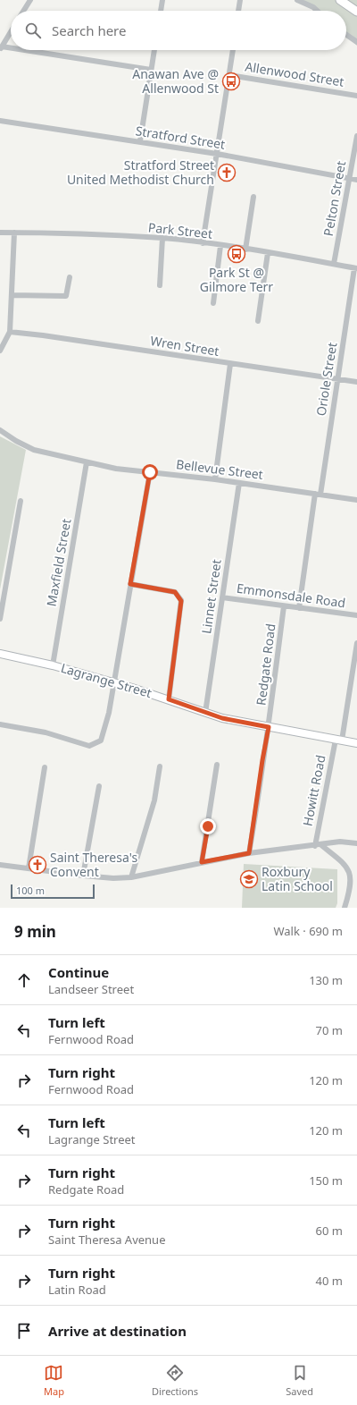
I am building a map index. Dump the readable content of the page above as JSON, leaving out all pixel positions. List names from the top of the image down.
{
  "streets": {
    "main road": ["Lagrange Street"],
    "street": [
      "Allenwood Street",
      "Stratford Street",
      "Pelton Street",
      "Park Street",
      "Wren Street",
      "Oriole Street",
      "Bellevue Street",
      "Maxfield Street",
      "Emmonsdale Road",
      "Linnet Street",
      "Redgate Road",
      "Howitt Road"
    ]
  },
  "crossings": [
    ["Stratford Street", "Pelton Street"],
    ["Pelton Street", "Park Street"],
    ["Park Street", "Oriole Street"],
    ["Wren Street", "Oriole Street"],
    ["Oriole Street", "Bellevue Street"],
    ["Oriole Street", "Emmonsdale Road"],
    ["Bellevue Street", "Maxfield Street"],
    ["Bellevue Street", "Linnet Street"],
    ["Maxfield Street", "Lagrange Street"],
    ["Emmonsdale Road", "Linnet Street"],
    ["Emmonsdale Road", "Redgate Road"],
    ["Linnet Street", "Lagrange Street"],
    ["Redgate Road", "Lagrange Street"],
    ["Lagrange Street", "Howitt Road"]
  ],
  "places": {
    "bus stop": ["Anawan Ave @ Allenwood St", "Park St @ Gilmore Terr"],
    "church": ["Stratford Street United Methodist Church", "Saint Theresa's Convent"],
    "school or university": ["Roxbury Latin School"]
  },
  "scale_bar": "100 m",
  "page": {
    "search": "Search here",
    "scale": "100 m",
    "heading": ["9 min", "Walk · 690 m"],
    "list": [
      ["Continue", "Landseer Street", "130 m"],
      ["Turn left", "Fernwood Road", "70 m"],
      ["Turn right", "Fernwood Road", "120 m"],
      ["Turn left", "Lagrange Street", "120 m"],
      ["Turn right", "Redgate Road", "150 m"],
      ["Turn right", "Saint Theresa Avenue", "60 m"],
      ["Turn right", "Latin Road", "40 m"],
      "Arrive at destination"
    ],
    "nav": ["Map", "Directions", "Saved"]
  }
}
